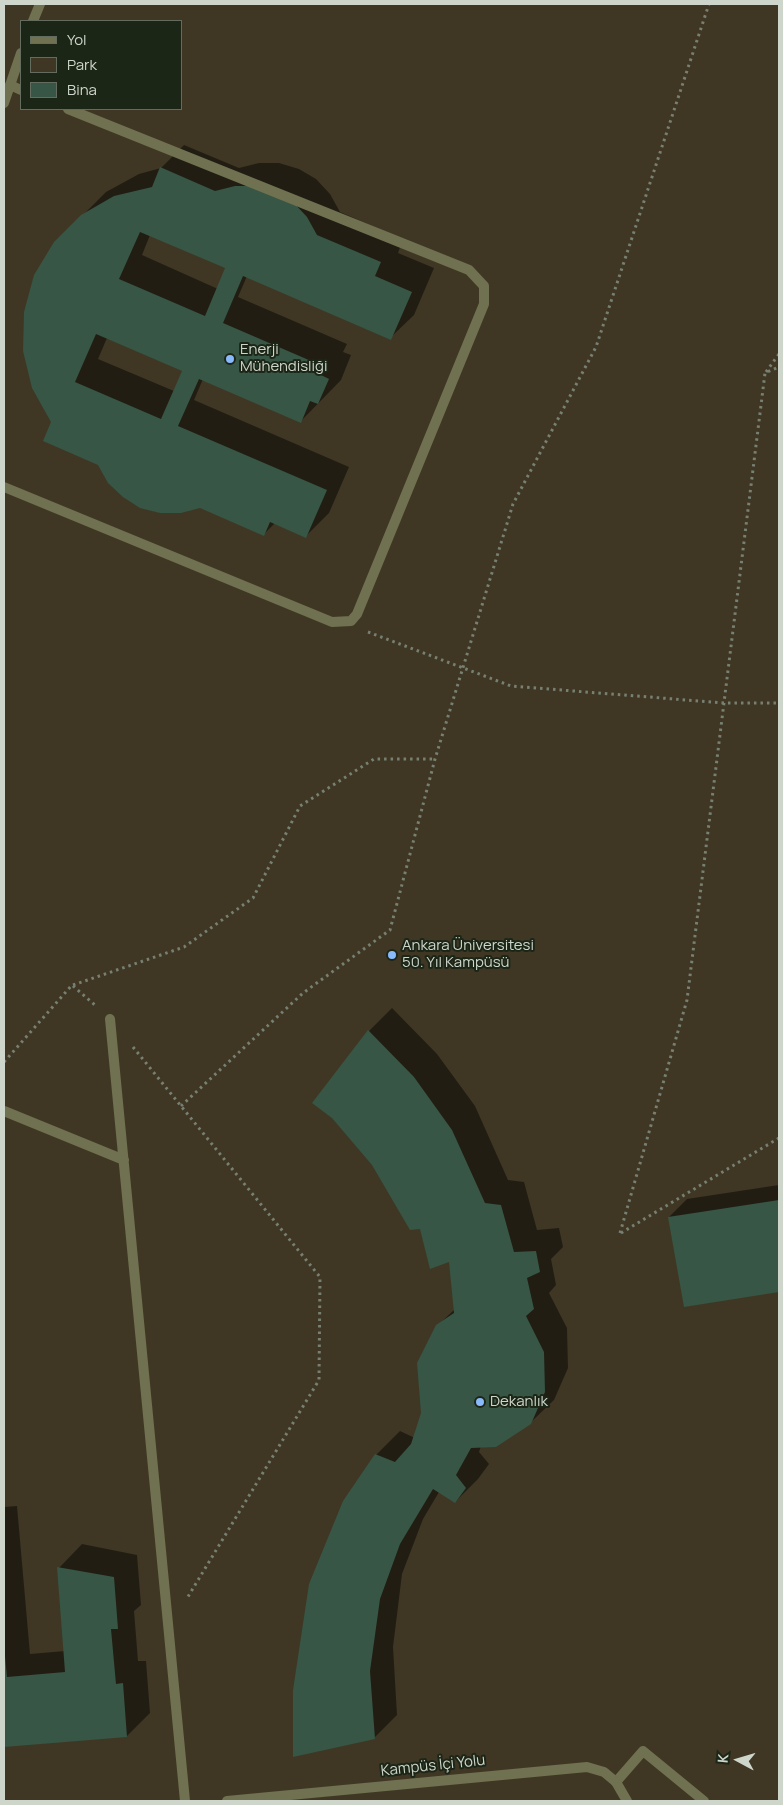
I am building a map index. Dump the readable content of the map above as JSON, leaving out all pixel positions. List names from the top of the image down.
{
  "streets": {
    "street": ["Kampüs İçi Yolu"]
  },
  "places": ["Enerji Mühendisliği", "Ankara Üniversitesi 50. Yıl Kampüsü", "Dekanlık"],
  "legend": ["Yol", "Park", "Bina"],
  "north": "left"
}
